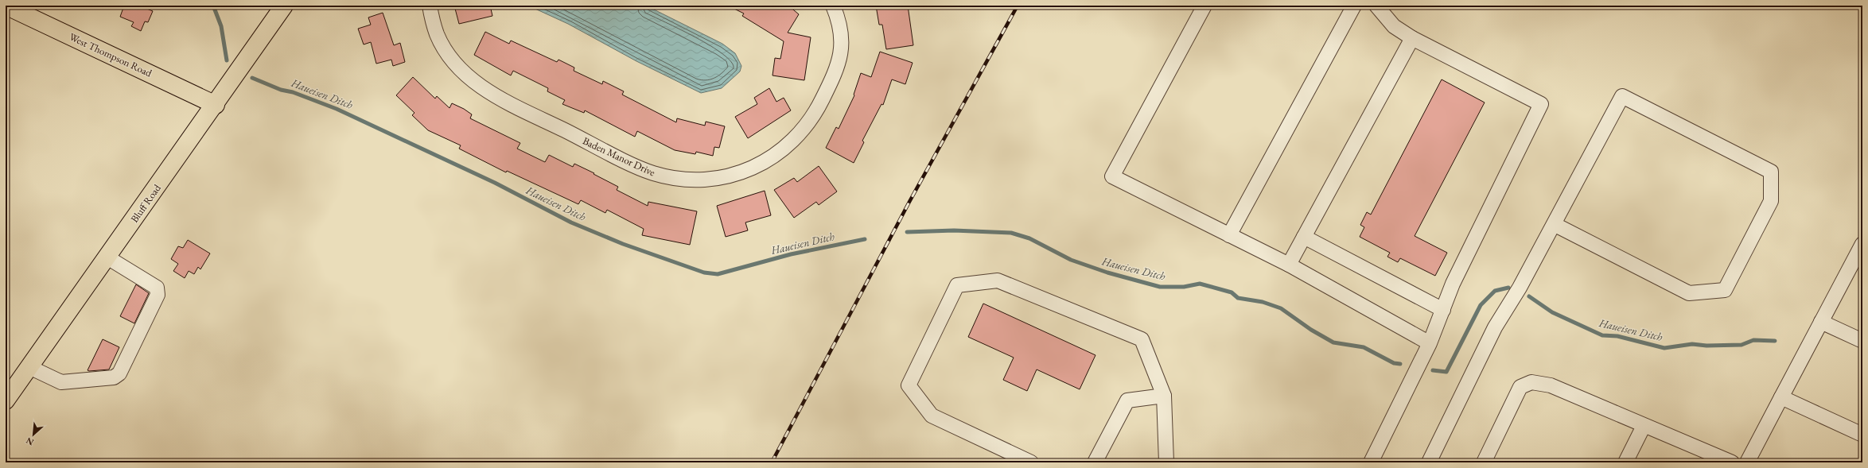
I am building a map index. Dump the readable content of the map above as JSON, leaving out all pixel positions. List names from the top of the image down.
{
  "streets": {
    "main road": ["West Thompson Road", "Bluff Road"],
    "street": ["Baden Manor Drive"]
  },
  "crossings": [
    ["West Thompson Road", "Bluff Road"]
  ],
  "water": ["Haueisen Ditch"],
  "north": "bottom left"
}
